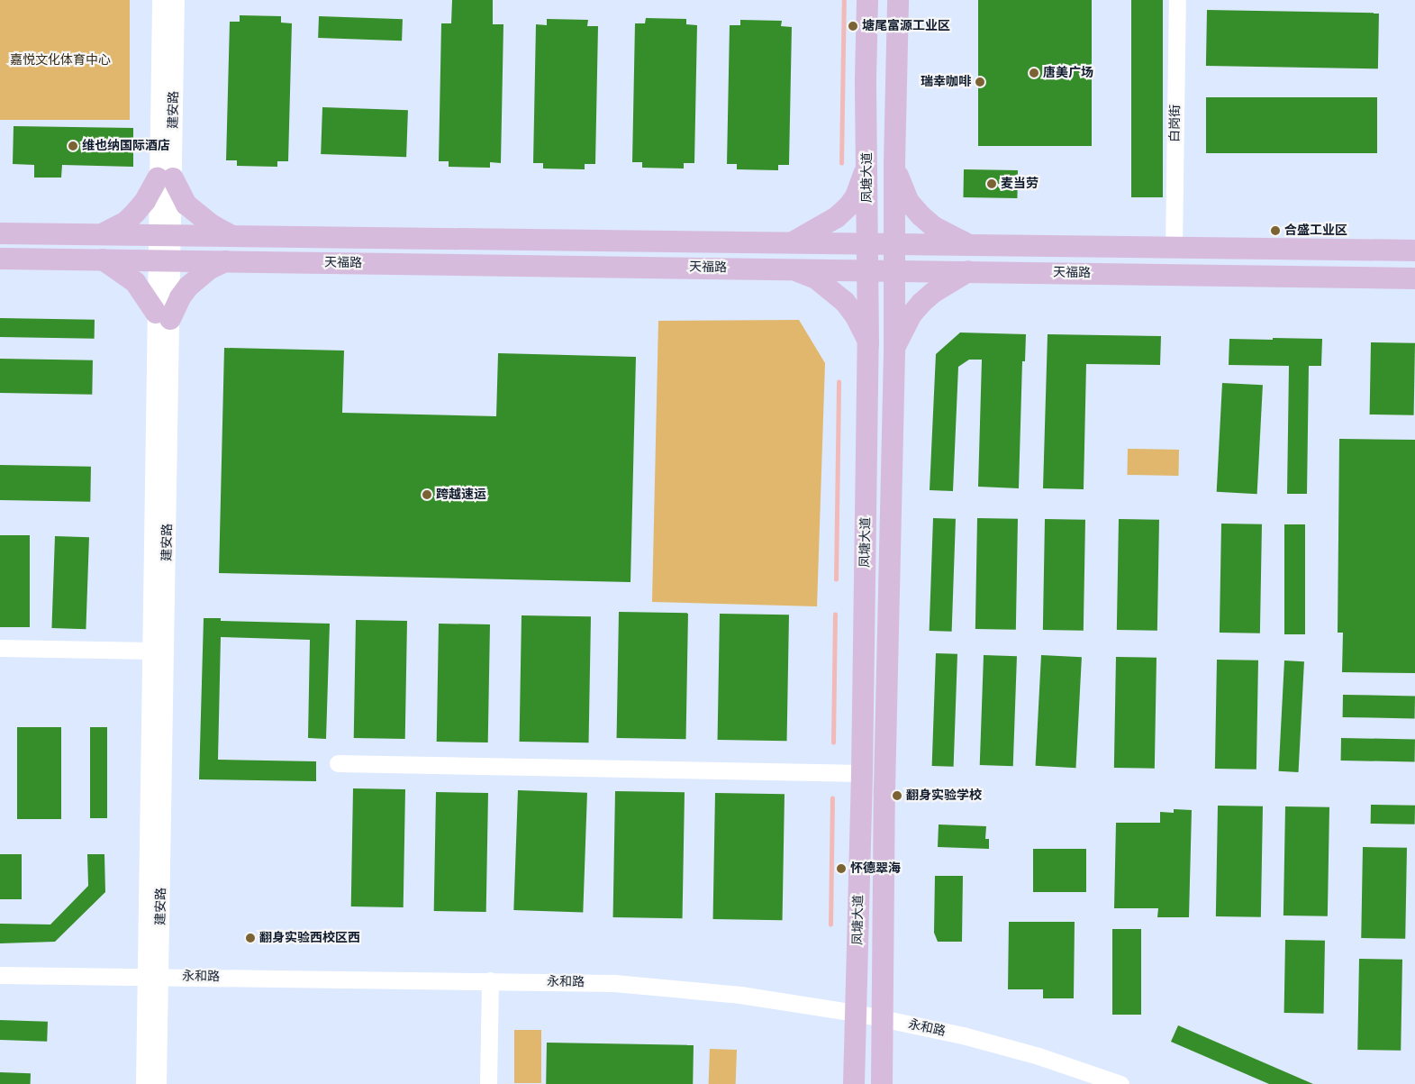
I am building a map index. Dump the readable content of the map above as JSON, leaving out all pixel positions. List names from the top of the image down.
{
  "streets": {
    "main road": ["凤塘大道", "天福路"],
    "street": ["建安路", "白岗街", "永和路"]
  },
  "crossings": [
    ["建安路", "天福路"],
    ["建安路", "永和路"],
    ["白岗街", "天福路"],
    ["凤塘大道", "天福路"],
    ["凤塘大道", "永和路"]
  ],
  "parks": ["嘉悦文化体育中心"],
  "places": [
    "塘尾富源工业区",
    "唐美广场",
    "瑞幸咖啡",
    "维也纳国际酒店",
    "麦当劳",
    "合盛工业区",
    "跨越速运",
    "翻身实验学校",
    "怀德翠海",
    "翻身实验西校区西"
  ]
}
